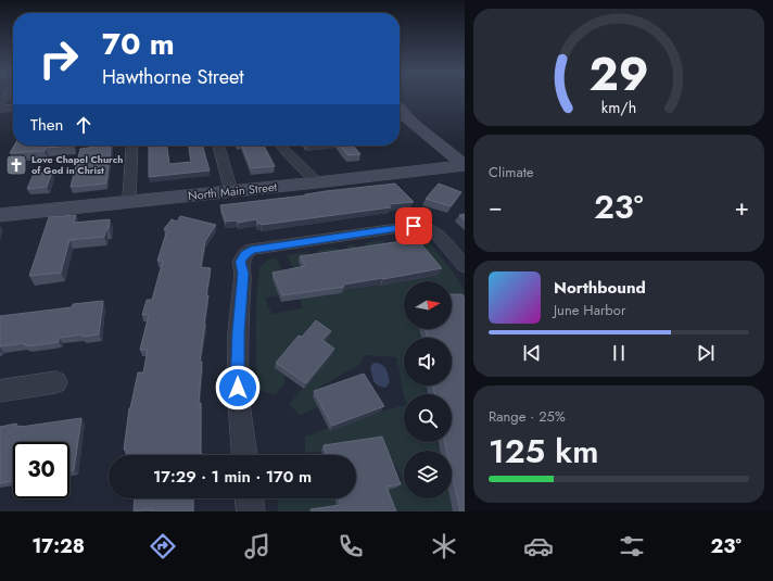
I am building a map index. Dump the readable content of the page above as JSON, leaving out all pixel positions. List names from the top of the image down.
{
  "streets": {
    "main road": ["North Main Street"]
  },
  "places": {
    "church": ["Love Chapel Church of God in Christ"]
  },
  "north": "right",
  "page": {
    "turn": ["70 m", "Hawthorne Street"],
    "then": "Then",
    "tile": [
      "Climate",
      ["Range · 25%", "125 km"]
    ],
    "heat": ["−", "23°", "+"],
    "song": ["Northbound", "June Harbor"],
    "limit": "30",
    "trip": "17:29 · 1 min · 170 m",
    "tabs": ["17:28", "23°"],
    "gauge": ["29", "km/h"]
  }
}
